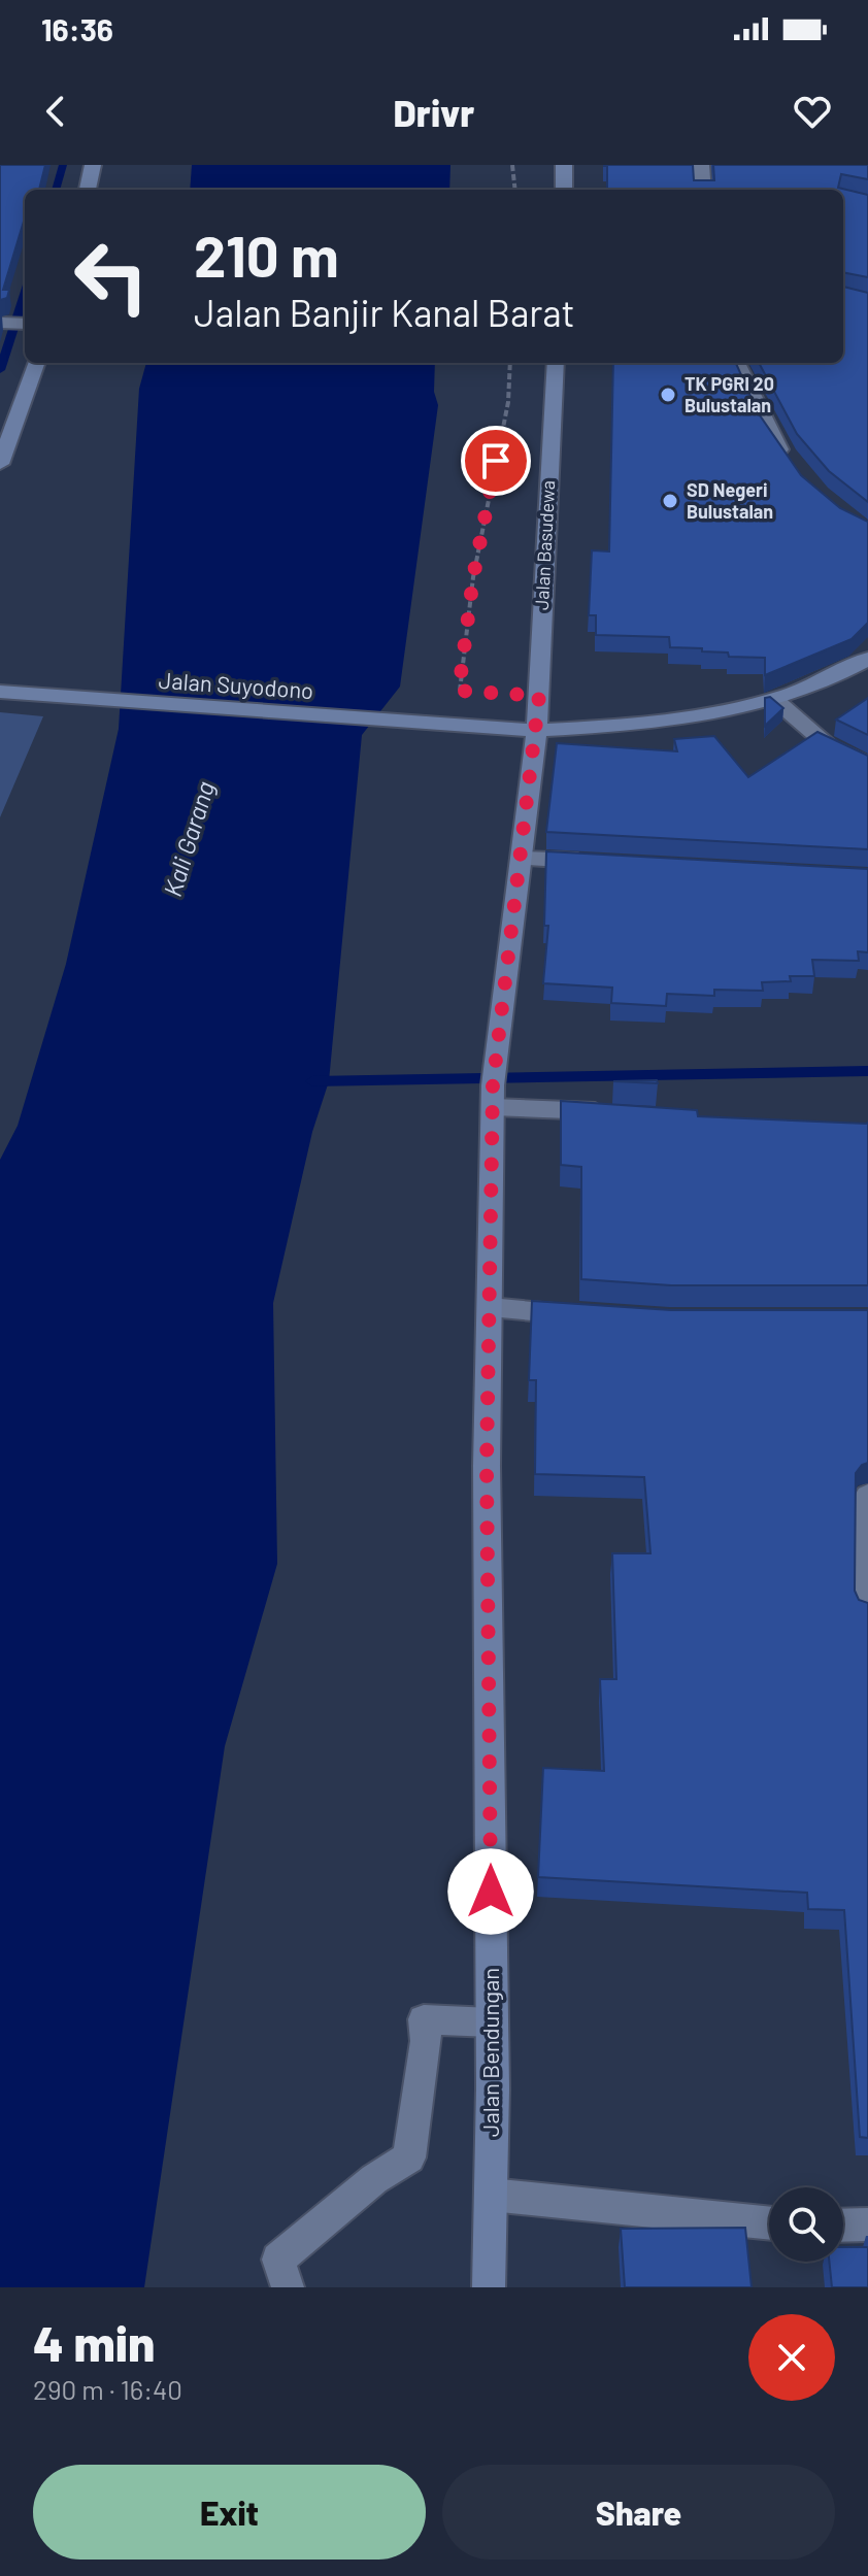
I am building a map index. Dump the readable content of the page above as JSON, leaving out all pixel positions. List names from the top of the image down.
{
  "streets": {
    "street": ["Jalan Basudewa", "Jalan Suyodono", "Jalan Bendungan"]
  },
  "crossings": [
    ["Jalan Basudewa", "Jalan Suyodono"],
    ["Jalan Basudewa", "Jalan Bendungan"],
    ["Jalan Suyodono", "Jalan Bendungan"]
  ],
  "water": ["Kali Garang"],
  "places": ["TK PGRI 20 Bulustalan", "SD Negeri Bulustalan"],
  "page": {
    "status": "16:36",
    "header": "Drivr",
    "turn": ["210 m", "Jalan Banjir Kanal Barat"],
    "heading": ["4 min", "290 m · 16:40"],
    "buttons": ["Exit", "Share"]
  }
}
